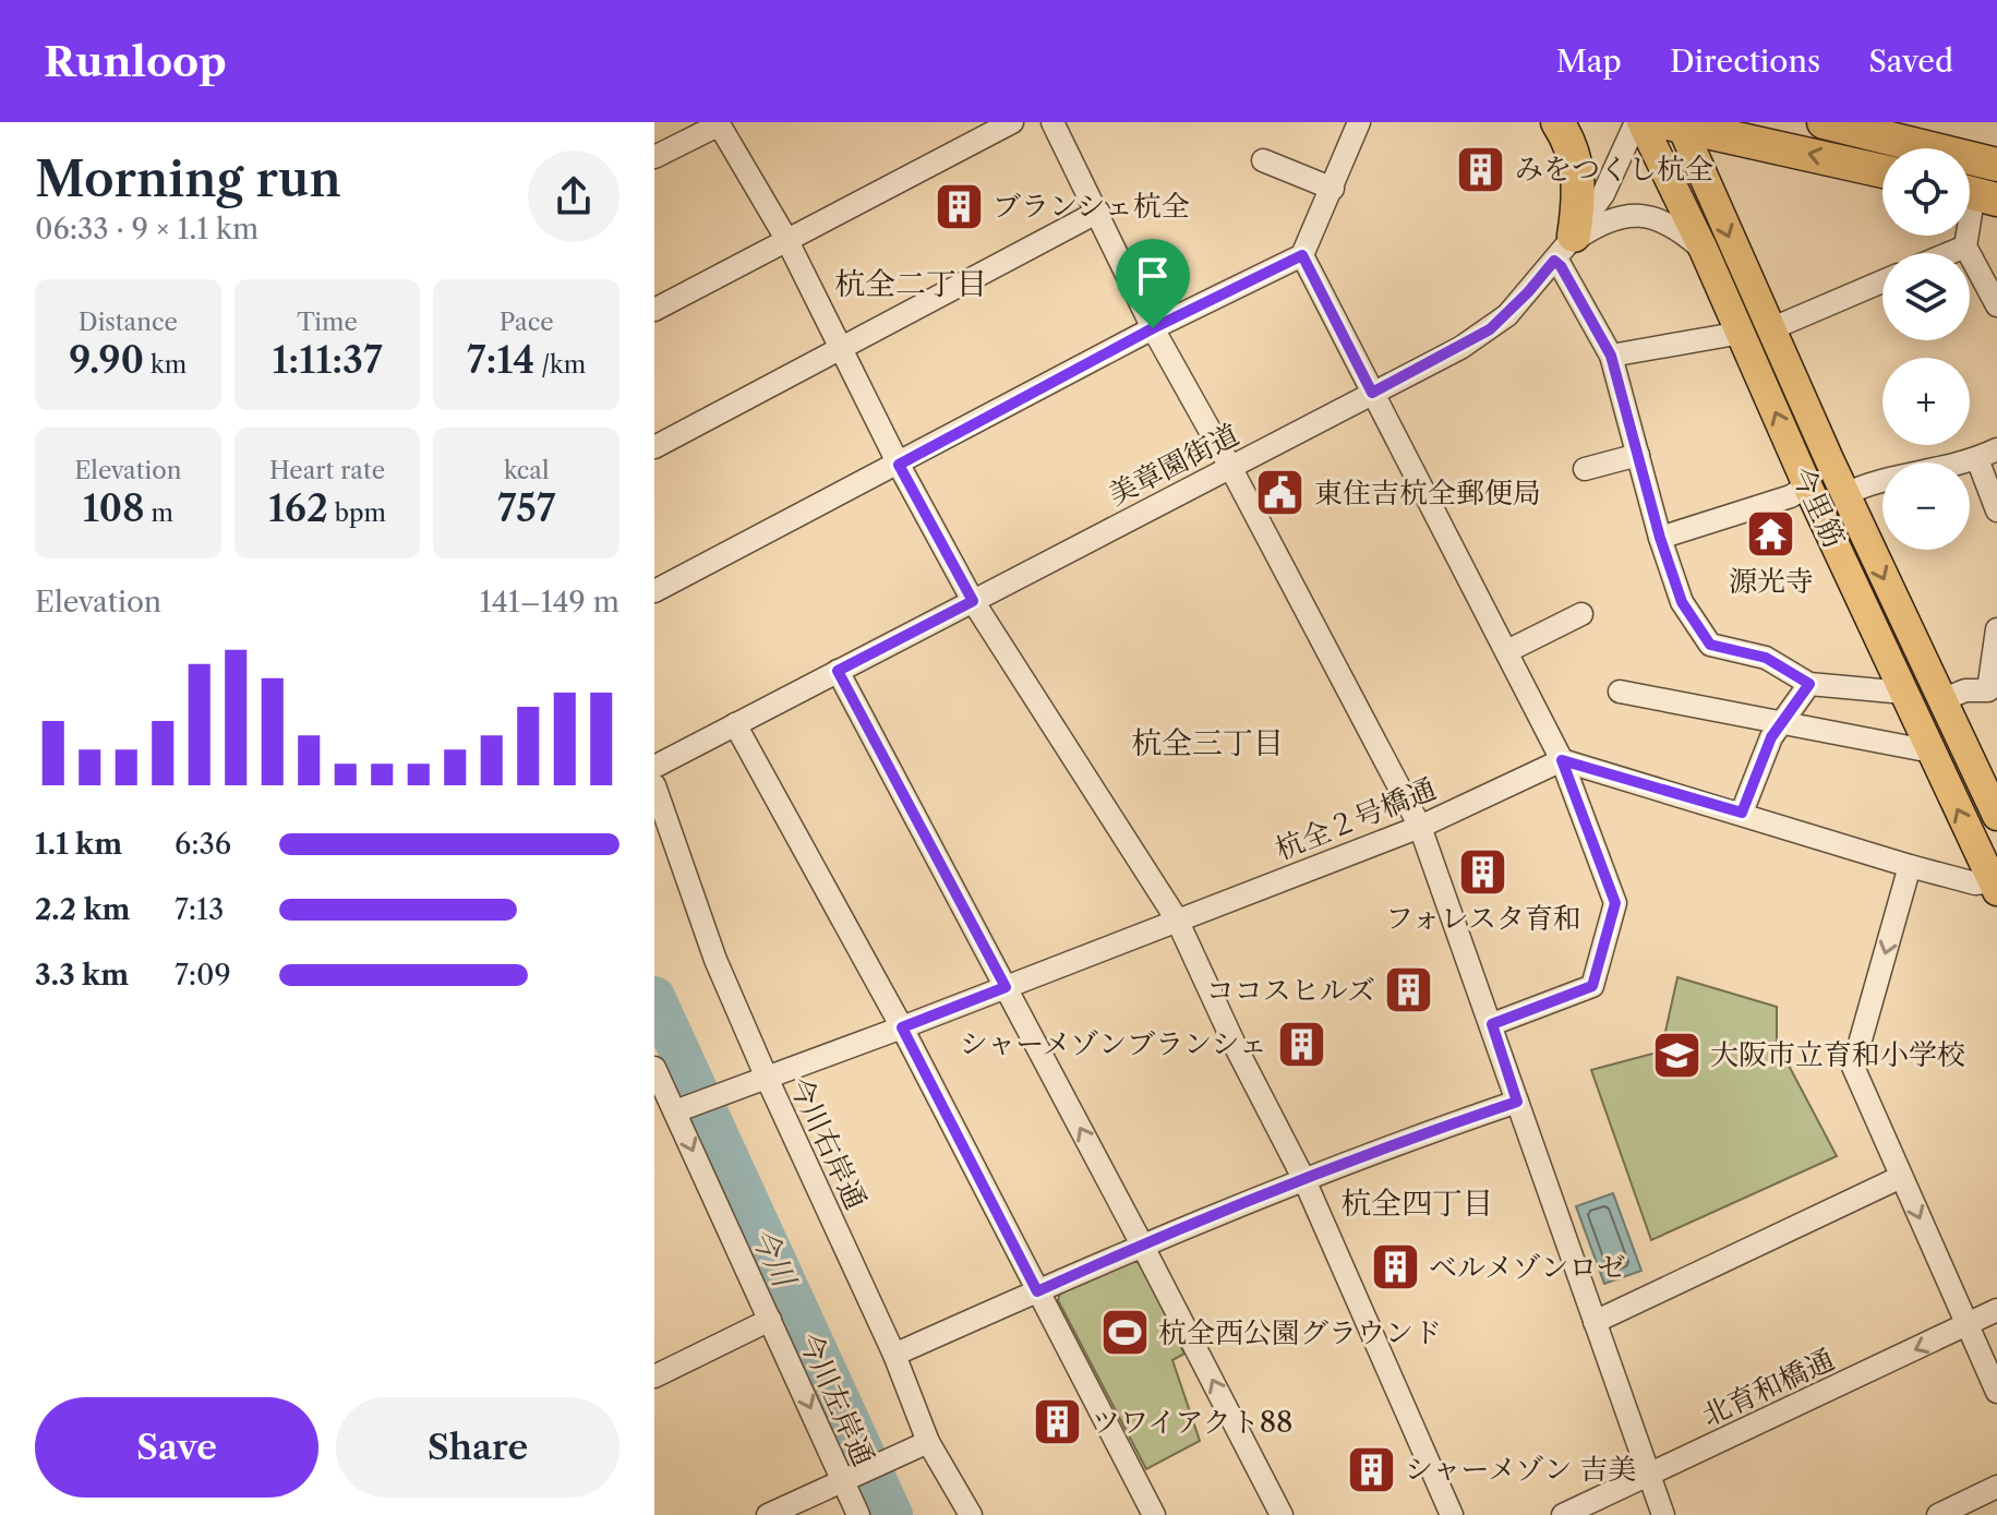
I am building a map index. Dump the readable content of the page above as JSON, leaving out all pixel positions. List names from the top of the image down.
{
  "streets": {
    "main road": ["今里筋"],
    "street": [
      "美章園街道",
      "杭全２号橋通",
      "今川右岸通",
      "北育和橋通",
      "今川左岸通"
    ]
  },
  "crossings": [
    ["美章園街道", "今里筋"],
    ["杭全２号橋通", "今川右岸通"],
    ["杭全２号橋通", "今川左岸通"]
  ],
  "one_way": ["今川左岸通"],
  "districts": ["杭全二丁目", "杭全三丁目", "杭全四丁目"],
  "water": ["今川"],
  "places": {
    "building": [
      "みをつくし杭全",
      "ブランシェ杭全",
      "フォレスタ育和",
      "ココスヒルズ",
      "シャーメゾンブランシェ",
      "ベルメゾンロゼ",
      "ツワイアクト88",
      "シャーメゾン 吉美"
    ],
    "public building": ["東住吉杭全郵便局"],
    "temple": ["源光寺"],
    "school or university": ["大阪市立育和小学校"],
    "sports": ["杭全西公園グラウンド"]
  },
  "page": {
    "header": "Runloop",
    "nav": ["Map", "Directions", "Saved"],
    "heading": ["Morning run", "06:33 · 9 × 1.1 km"],
    "map_buttons": ["+", "−"],
    "stats": [
      ["Distance", "9.90 km"],
      ["Time", "1:11:37"],
      ["Pace", "7:14 /km"],
      ["Elevation", "108 m"],
      ["Heart rate", "162 bpm"],
      ["kcal", "757"]
    ],
    "chart": ["Elevation", "141–149 m"],
    "list": [
      {
        "name": "1.1 km",
        "note": "6:36"
      },
      {
        "name": "2.2 km",
        "note": "7:13"
      },
      {
        "name": "3.3 km",
        "note": "7:09"
      }
    ],
    "buttons": ["Save", "Share"]
  }
}
